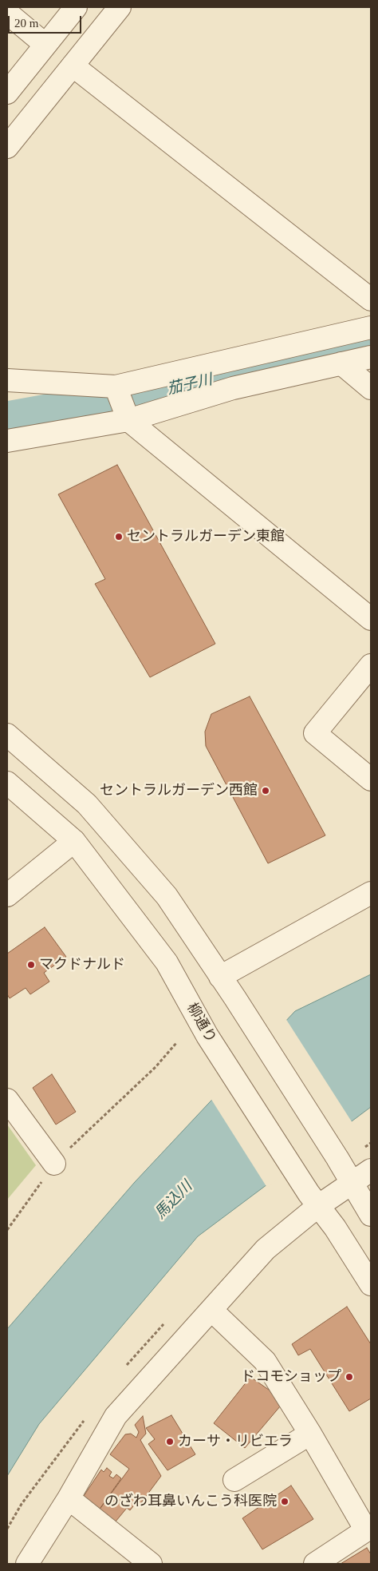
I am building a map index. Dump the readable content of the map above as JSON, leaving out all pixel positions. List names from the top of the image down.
{
  "streets": {
    "street": ["柳通り"]
  },
  "water": ["茄子川", "馬込川"],
  "places": [
    "セントラルガーデン東館",
    "セントラルガーデン西館",
    "マクドナルド",
    "ドコモショップ",
    "カーサ・リビエラ",
    "のざわ耳鼻いんこう科医院"
  ],
  "scale_bar": "20 m"
}
